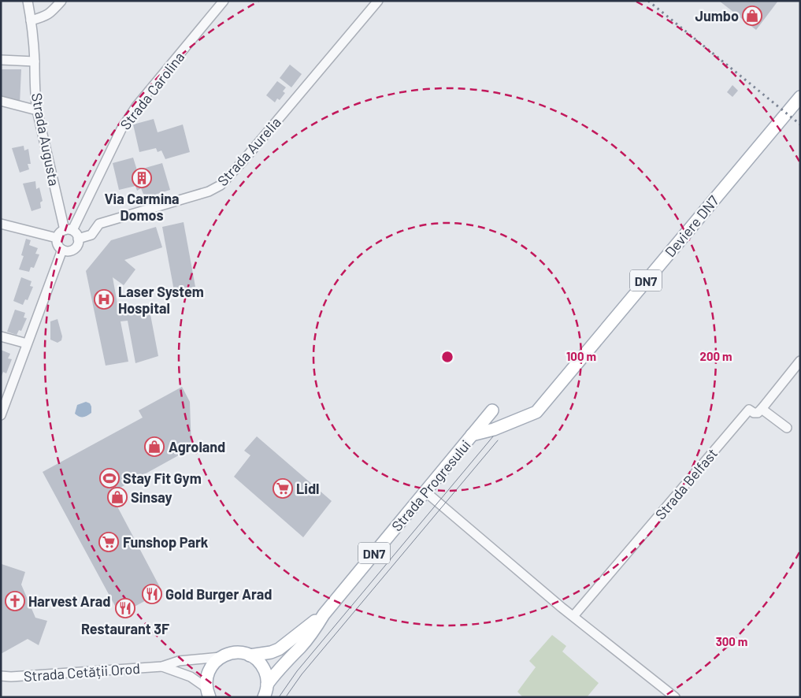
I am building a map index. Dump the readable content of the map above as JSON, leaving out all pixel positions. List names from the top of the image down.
{
  "streets": {
    "main road": ["Deviere DN7", "DN7", "Strada Progresului"],
    "street": [
      "Strada Carolina",
      "Strada Augusta",
      "Strada Aurelia",
      "Strada Belfast",
      "Strada Cetății Orod"
    ]
  },
  "crossings": [
    ["Strada Carolina", "Strada Augusta"],
    ["Strada Carolina", "Strada Aurelia"],
    ["Strada Augusta", "Strada Aurelia"],
    ["Deviere DN7", "Strada Progresului"],
    ["DN7", "Strada Progresului"],
    ["DN7", "Strada Cetății Orod"]
  ],
  "places": {
    "shop": ["Jumbo", "Agroland", "Sinsay"],
    "building": ["Via Carmina Domos"],
    "hospital": ["Laser System Hospital"],
    "sports": ["Stay Fit Gym"],
    "supermarket": ["Lidl", "Funshop Park"],
    "restaurant": ["Gold Burger Arad", "Restaurant 3F"],
    "church": ["Harvest Arad"]
  },
  "rings": ["100 m", "200 m", "300 m"]
}
